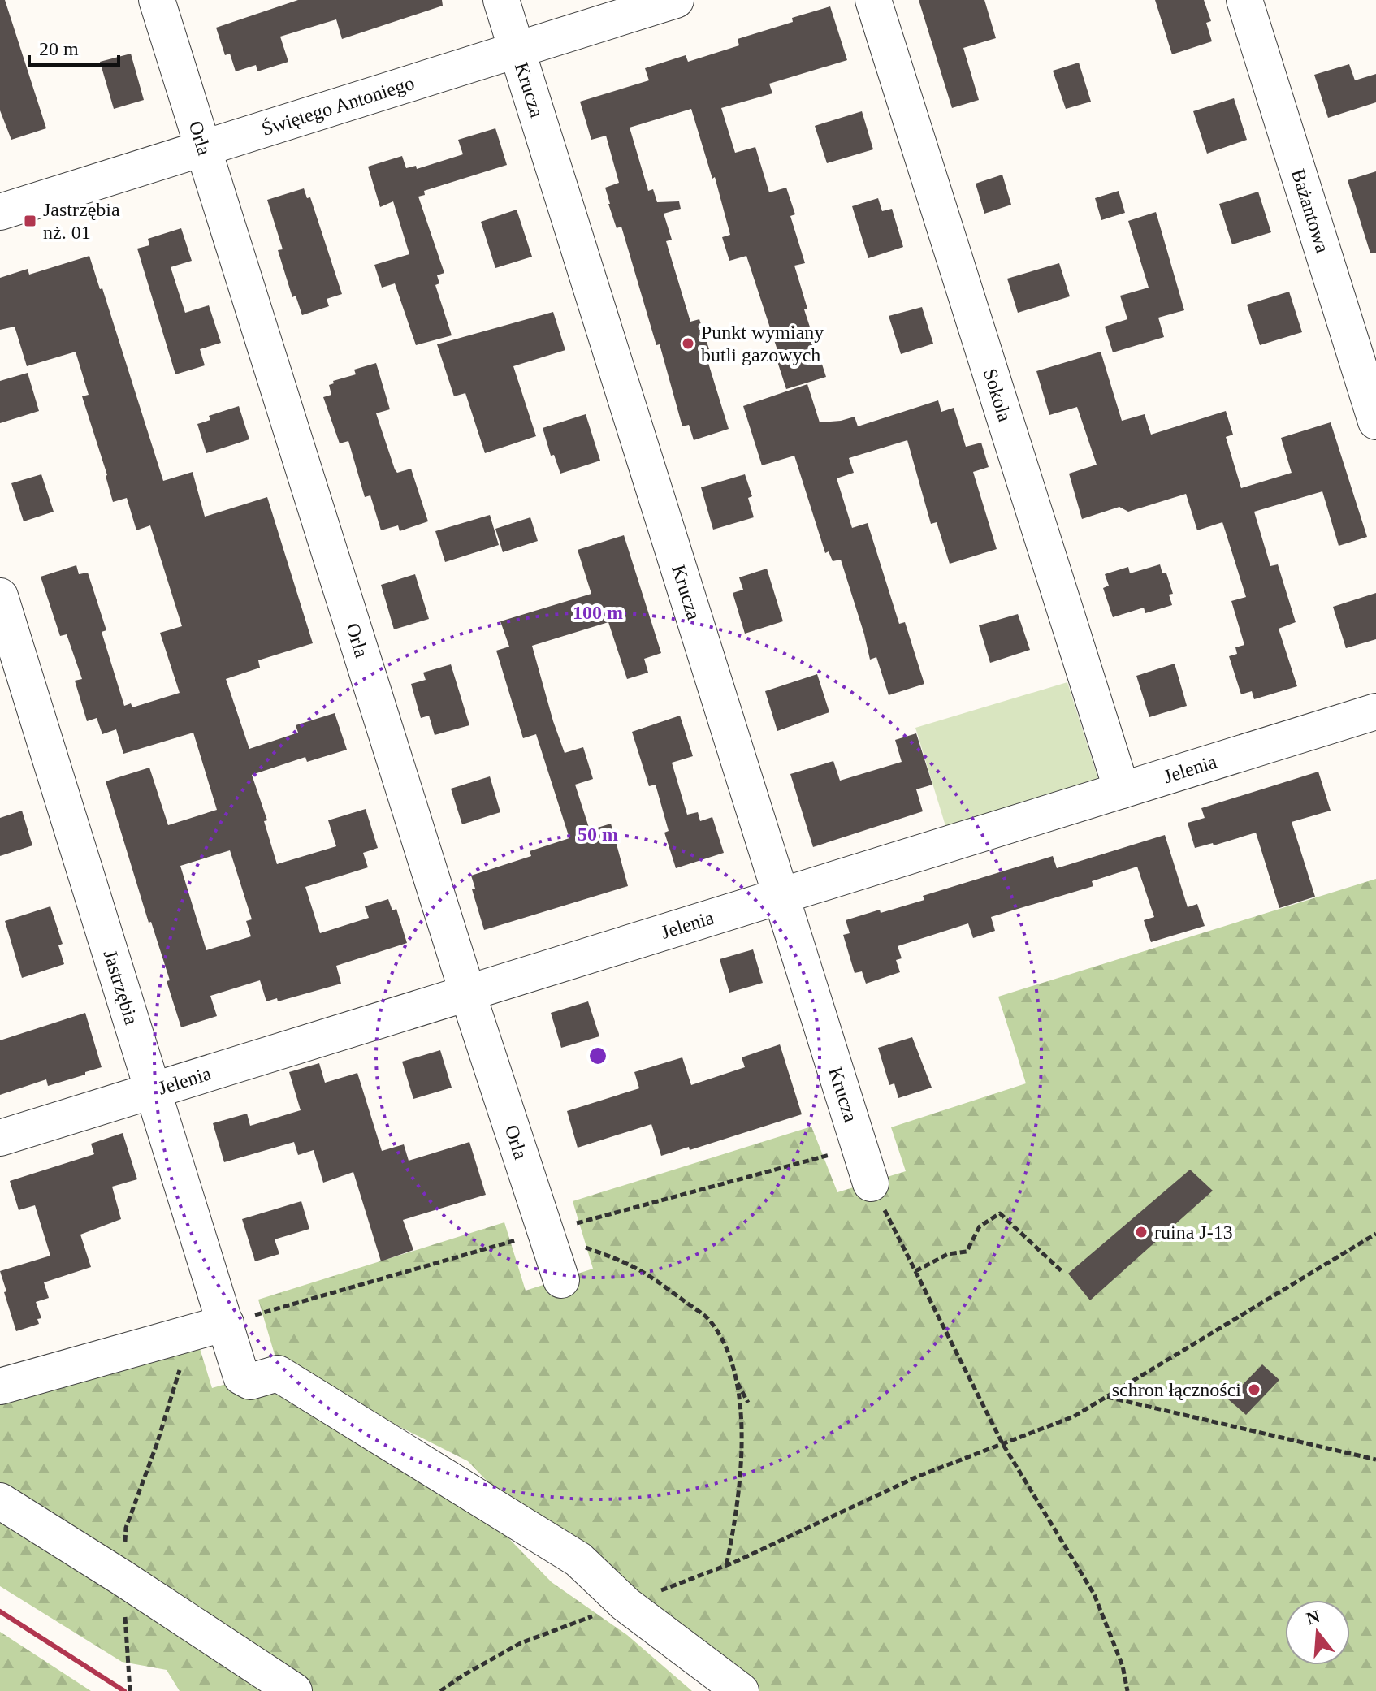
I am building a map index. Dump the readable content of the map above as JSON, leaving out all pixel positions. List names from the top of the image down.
{
  "streets": {
    "street": [
      "Krucza",
      "Świętego Antoniego",
      "Orla",
      "Bażantowa",
      "Sokola",
      "Jelenia",
      "Jastrzębia"
    ]
  },
  "crossings": [
    ["Krucza", "Świętego Antoniego"],
    ["Krucza", "Jelenia"],
    ["Świętego Antoniego", "Orla"],
    ["Orla", "Jelenia"],
    ["Sokola", "Jelenia"],
    ["Jelenia", "Jastrzębia"]
  ],
  "places": {
    "transit": ["Jastrzębia nż. 01"],
    "other": ["Punkt wymiany butli gazowych", "ruina J-13", "schron łączności"]
  },
  "scale_bar": "20 m",
  "north": "top",
  "rings": ["100 m", "50 m"]
}
